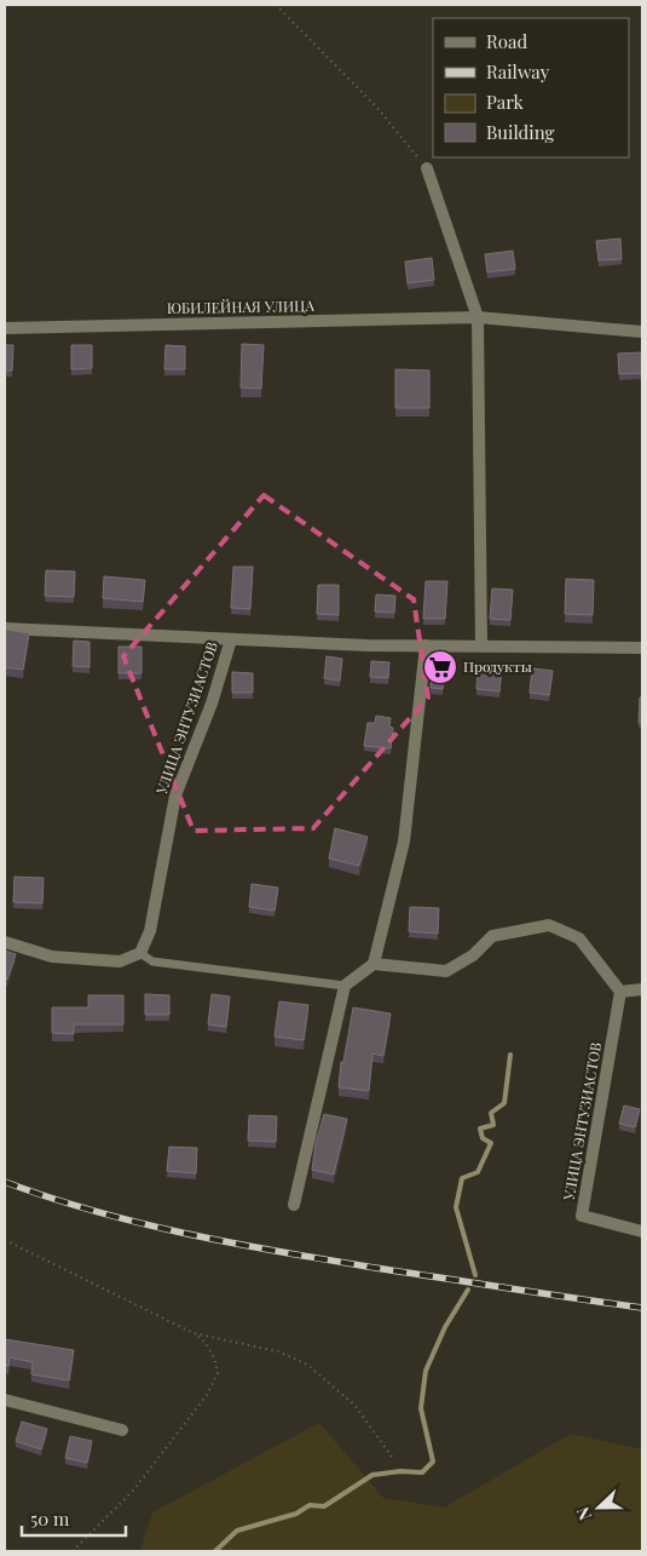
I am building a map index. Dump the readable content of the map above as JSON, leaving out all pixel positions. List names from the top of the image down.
{
  "streets": {
    "street": ["ЮБИЛЕЙНАЯ УЛИЦА", "УЛИЦА ЭНТУЗИАСТОВ"]
  },
  "places": {
    "supermarket": ["Продукты"]
  },
  "legend": [
    "Road",
    "Railway",
    "Park",
    "Building"
  ],
  "scale_bar": "50 m",
  "north": "left"
}
